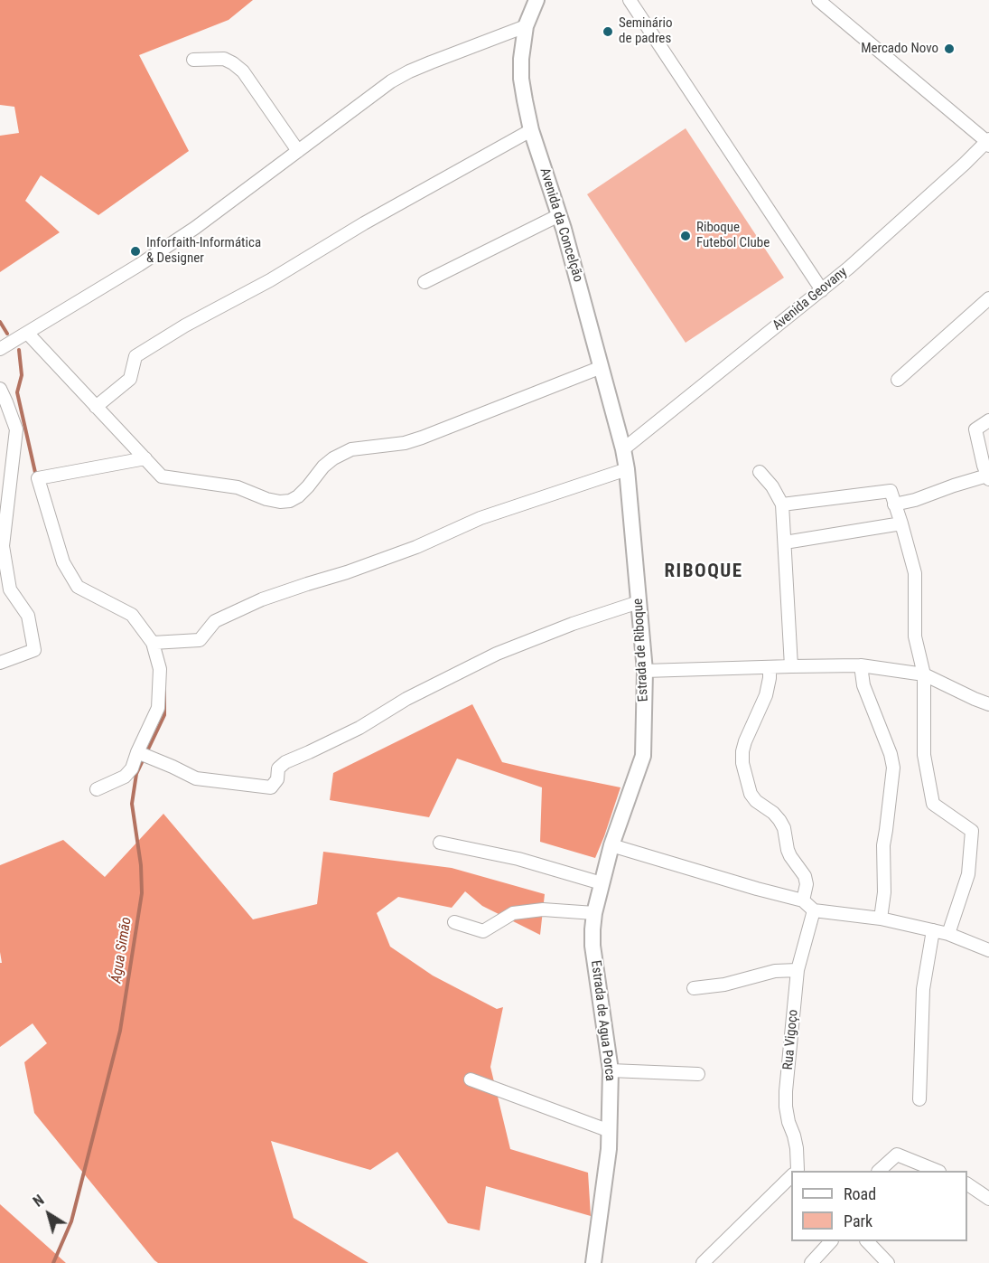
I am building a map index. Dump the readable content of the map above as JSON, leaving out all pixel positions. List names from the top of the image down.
{
  "streets": {
    "main road": ["Avenida da Concelção", "Estrada de Riboque", "Estrada de Agua Porca"],
    "street": ["Avenida Geovany", "Rua Vigoço"]
  },
  "crossings": [
    ["Avenida da Concelção", "Avenida Geovany"],
    ["Avenida da Concelção", "Estrada de Riboque"],
    ["Avenida Geovany", "Estrada de Riboque"],
    ["Estrada de Riboque", "Estrada de Agua Porca"]
  ],
  "districts": ["RIBOQUE"],
  "water": ["Água Simão"],
  "places": [
    "Seminário de padres",
    "Mercado Novo",
    "Riboque Futebol Clube",
    "Inforfaith-Informática & Designer"
  ],
  "legend": ["Road", "Park"],
  "north": "top left"
}
